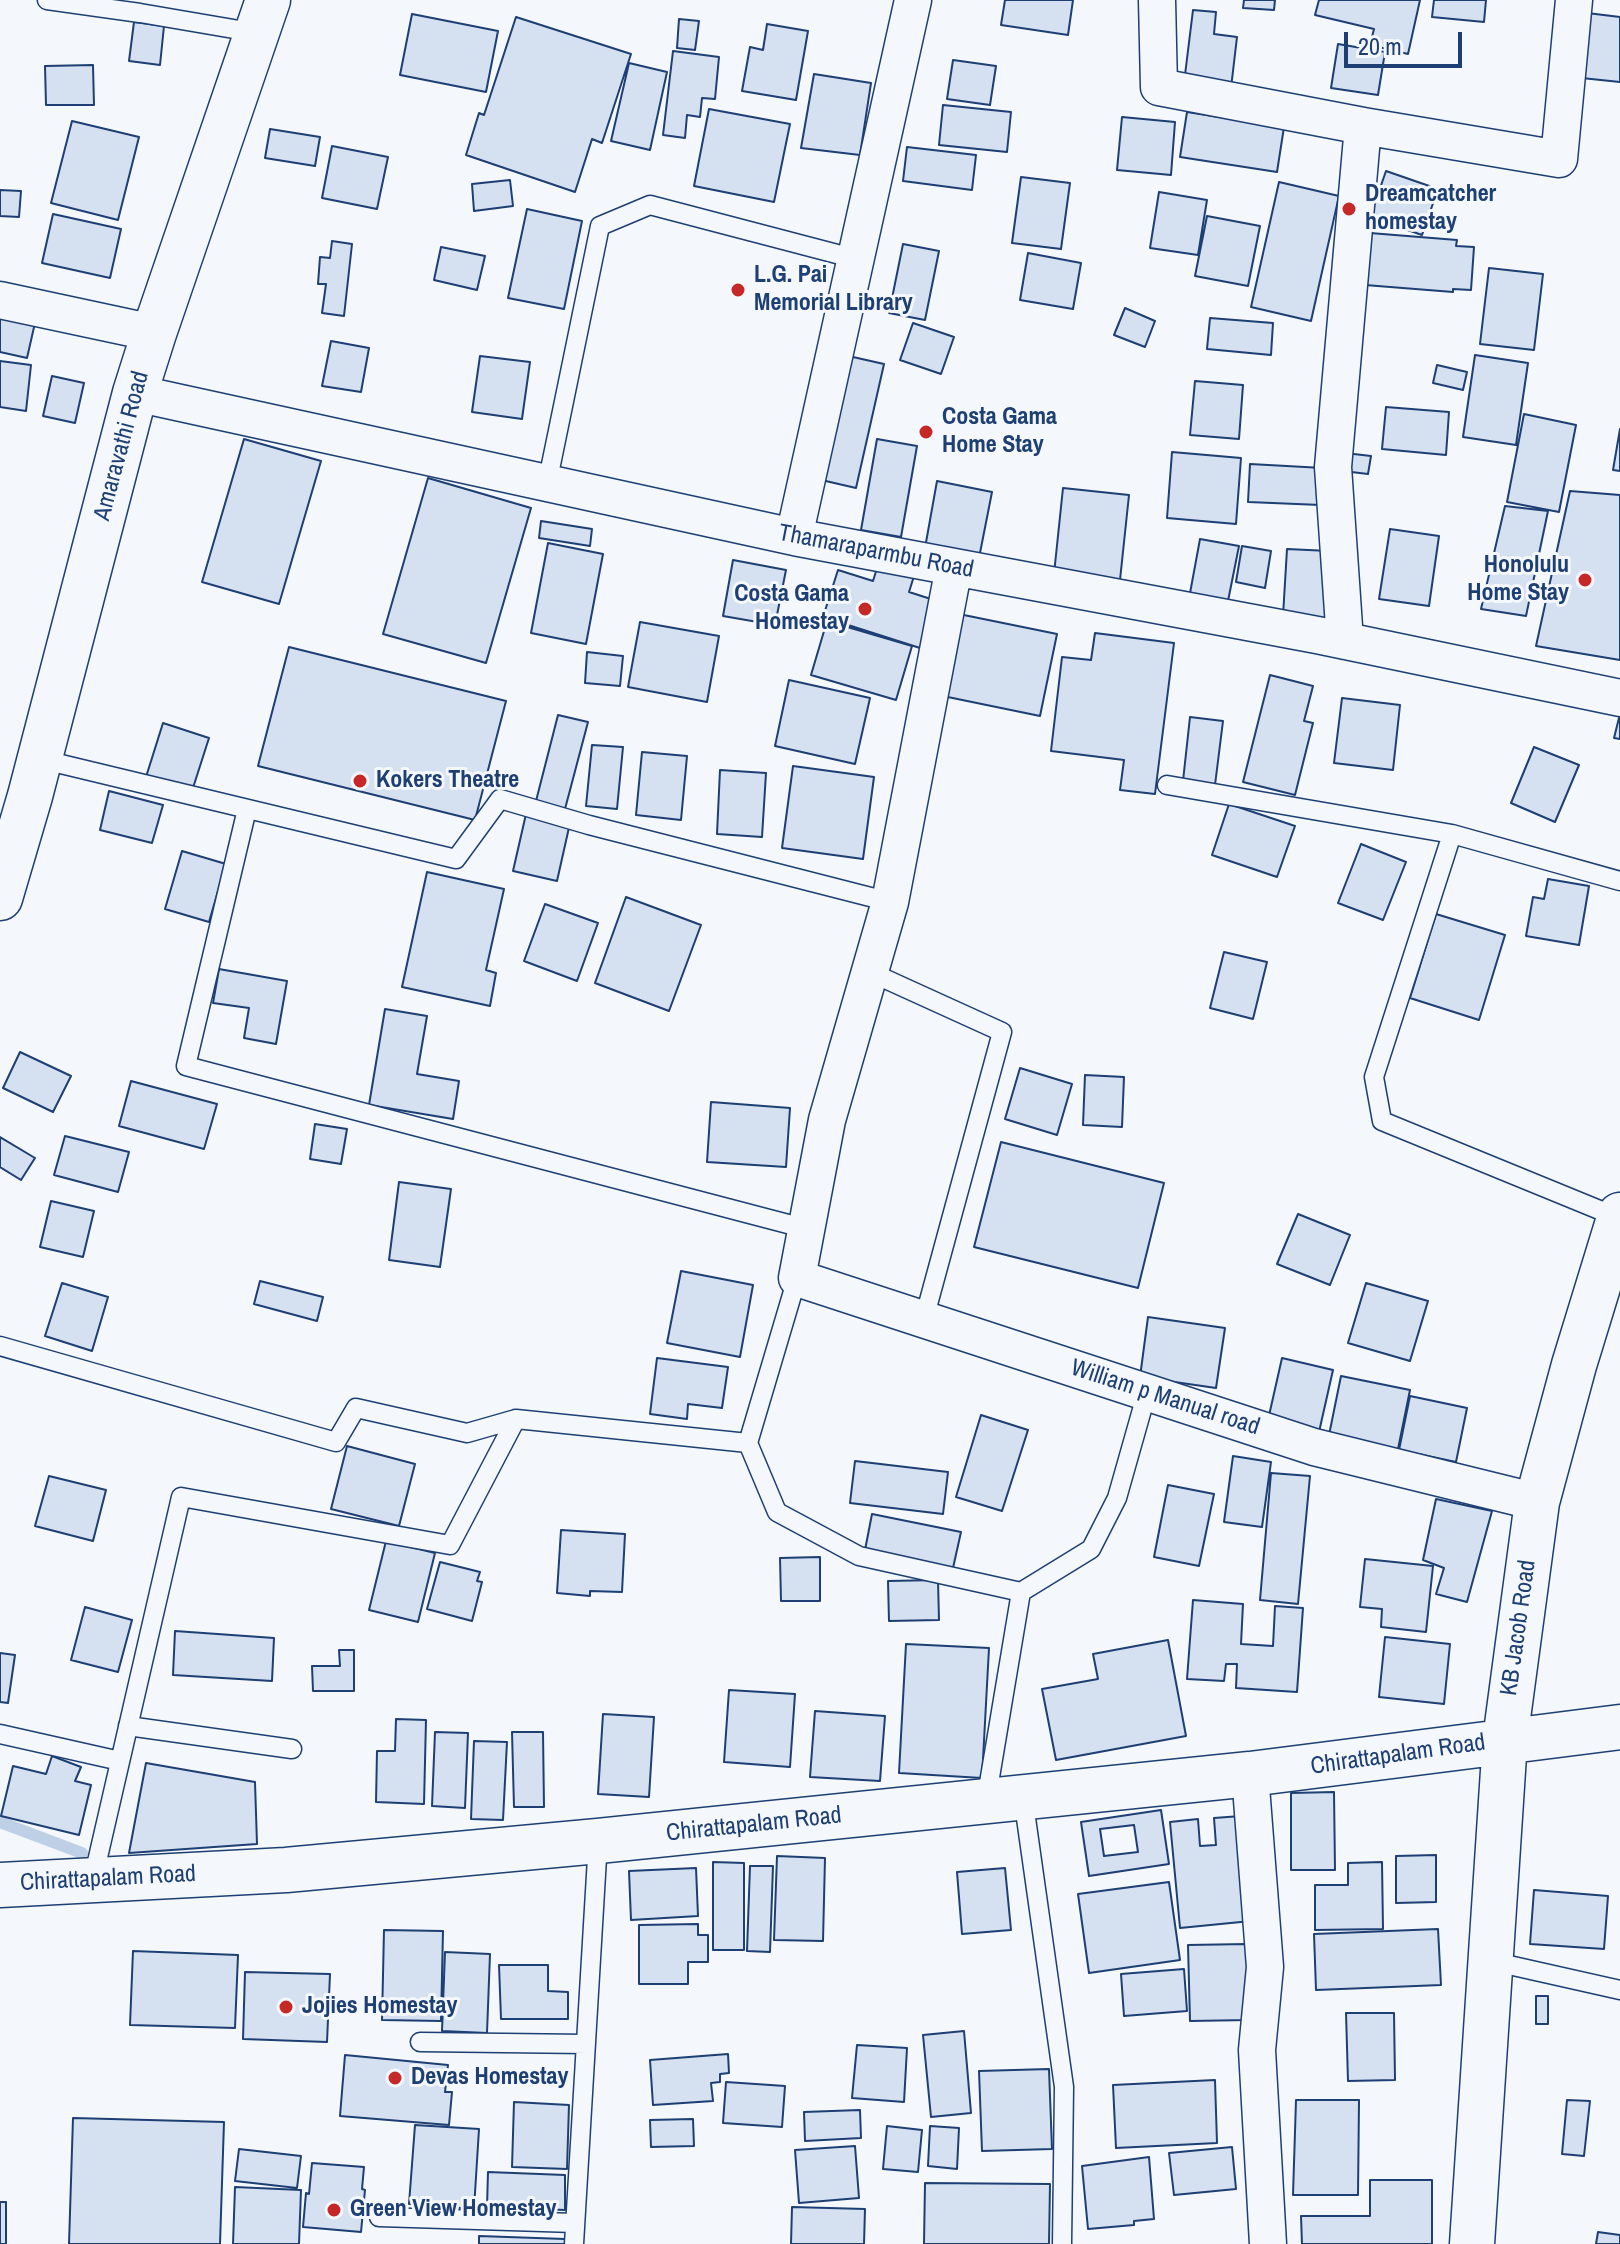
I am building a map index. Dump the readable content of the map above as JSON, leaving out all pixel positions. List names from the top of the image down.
{
  "streets": {
    "main road": ["Amaravathi Road", "KB Jacob Road", "Chirattapalam Road"],
    "street": ["Thamaraparmbu Road", "William p Manual road"]
  },
  "crossings": [
    ["Amaravathi Road", "Thamaraparmbu Road"],
    ["William p Manual road", "KB Jacob Road"],
    ["KB Jacob Road", "Chirattapalam Road"]
  ],
  "places": [
    "Dreamcatcher homestay",
    "L.G. Pai Memorial Library",
    "Costa Gama Home Stay",
    "Honolulu Home Stay",
    "Costa Gama Homestay",
    "Kokers Theatre",
    "Jojies Homestay",
    "Devas Homestay",
    "Green View Homestay"
  ],
  "scale_bar": "20 m"
}
